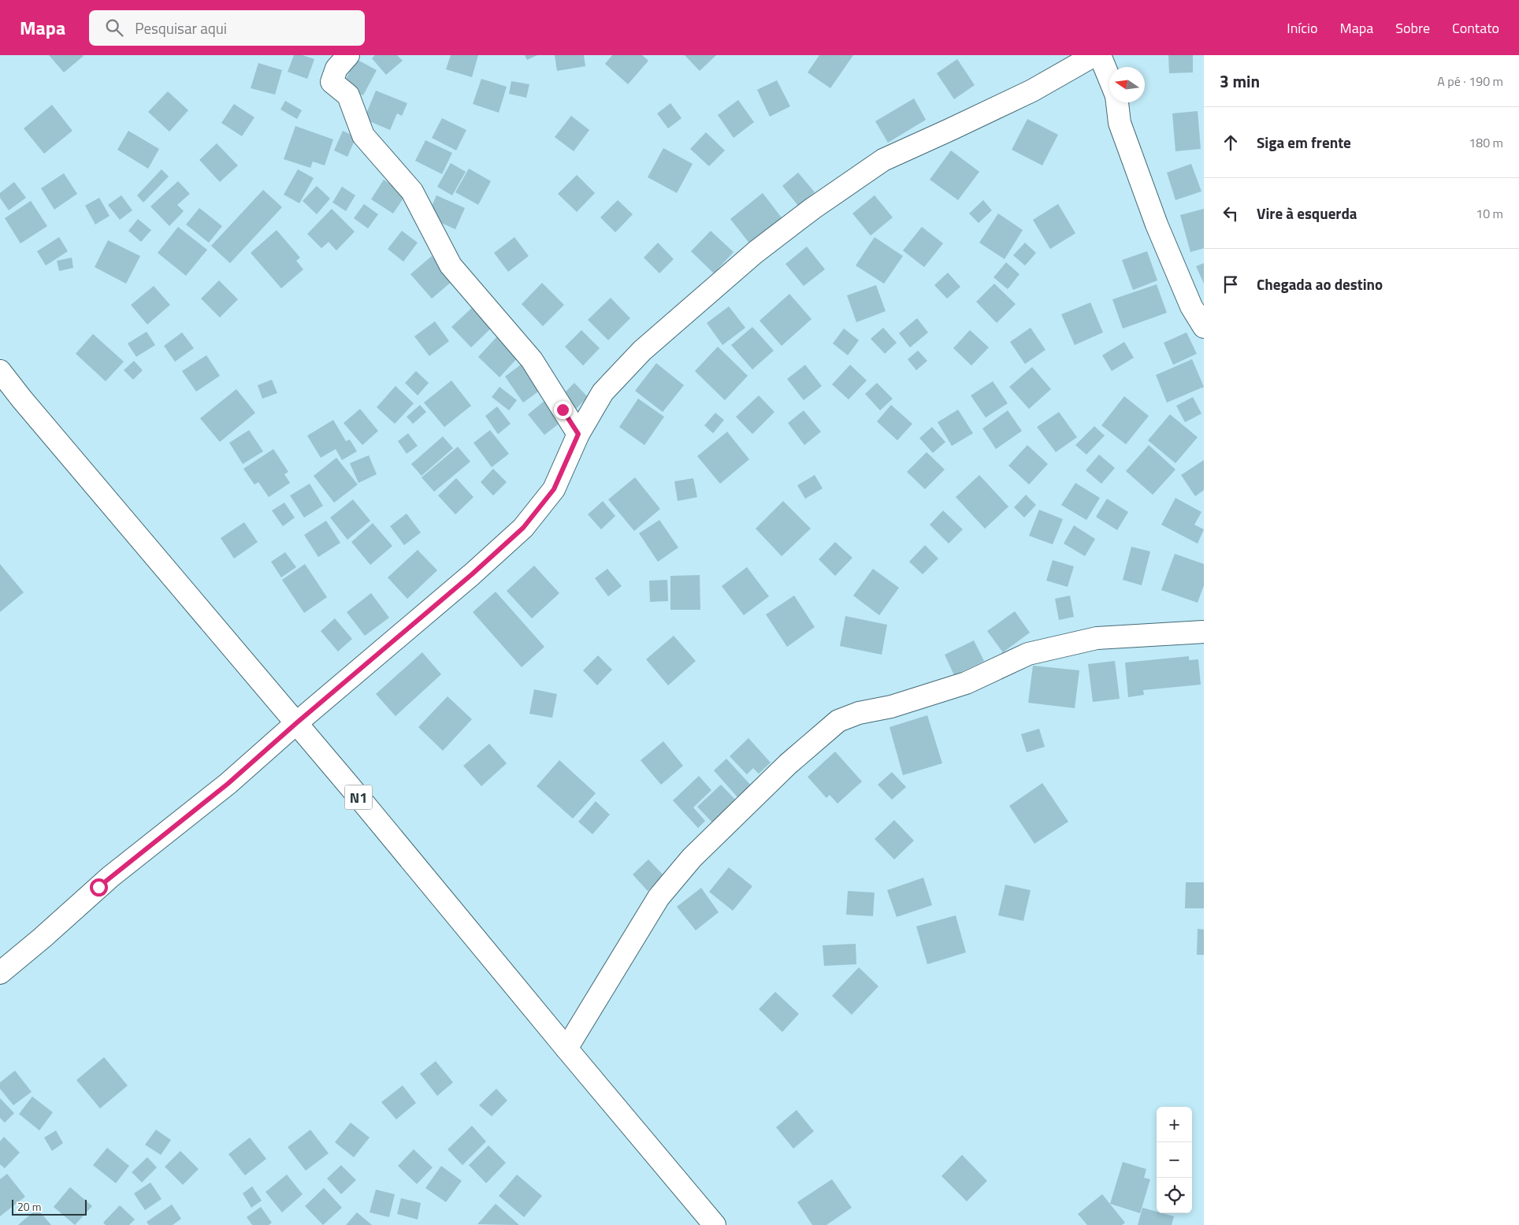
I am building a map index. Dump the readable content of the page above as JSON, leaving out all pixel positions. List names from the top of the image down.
{
  "streets": {
    "main road": ["N1"]
  },
  "scale_bar": "20 m",
  "north": "left",
  "page": {
    "header": "Mapa",
    "search": "Pesquisar aqui",
    "nav": [
      "Início",
      "Mapa",
      "Sobre",
      "Contato"
    ],
    "heading": ["3 min", "A pé · 190 m"],
    "list": [
      ["Siga em frente", "180 m"],
      ["Vire à esquerda", "10 m"],
      "Chegada ao destino"
    ],
    "map_buttons": ["+", "−"],
    "scale": "20 m"
  }
}
